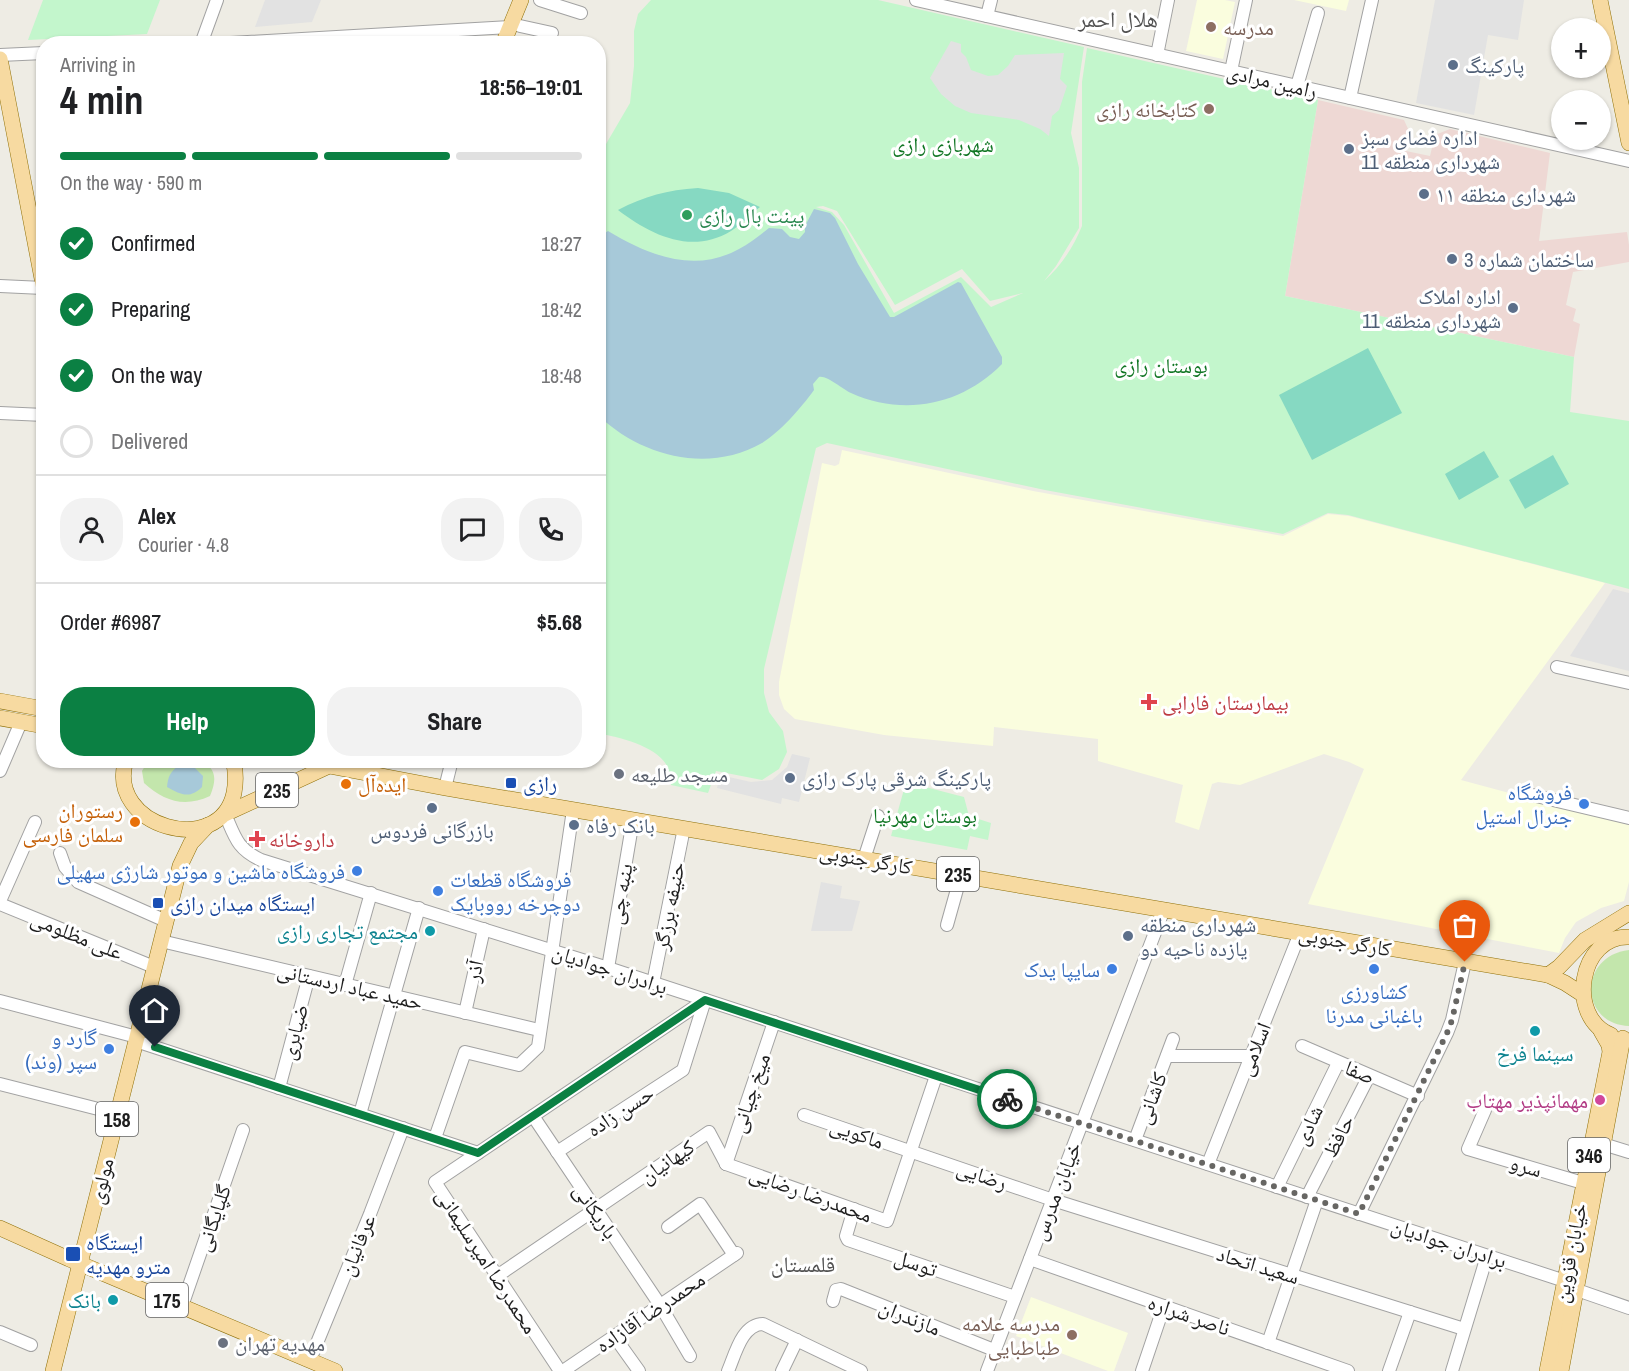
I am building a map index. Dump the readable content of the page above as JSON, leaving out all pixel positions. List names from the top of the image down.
{
  "streets": {
    "main road": [
      "235",
      "کارگر جنوبی",
      "158",
      "346",
      "مولوی",
      "خیابان قزوین",
      "175"
    ],
    "street": [
      "رامین مرادی",
      "پنبه چی",
      "حنیفه برزگر",
      "علی مظلومی",
      "برادران جوادیان",
      "آذر",
      "حمید عباد اردستانی",
      "ضیابری",
      "اسلامی",
      "صفا",
      "میخ چیانی",
      "کاشانی",
      "حسن زاده",
      "شادی",
      "ماکویی",
      "حافظ",
      "کیهانیان",
      "سرو",
      "رضایی",
      "خیابان مدرس",
      "محمدرضا رضایی",
      "باریکانی",
      "گلپایگانی",
      "عرفانیان",
      "محمدرضا امیرسلیمانی",
      "توسل",
      "سعید اتحاد",
      "محمدرضا آقازاده",
      "ناصر شراره",
      "مازندران"
    ]
  },
  "crossings": [
    ["کارگر جنوبی", "پنبه چی"],
    ["کارگر جنوبی", "حنیفه برزگر"],
    ["کارگر جنوبی", "برادران جوادیان"],
    ["کارگر جنوبی", "اسلامی"],
    ["کارگر جنوبی", "مولوی"],
    ["کارگر جنوبی", "خیابان مدرس"],
    ["کارگر جنوبی", "خیابان قزوین"],
    ["پنبه چی", "برادران جوادیان"],
    ["حنیفه برزگر", "برادران جوادیان"],
    ["علی مظلومی", "مولوی"],
    ["برادران جوادیان", "آذر"],
    ["برادران جوادیان", "اسلامی"],
    ["برادران جوادیان", "میخ چیانی"],
    ["برادران جوادیان", "کاشانی"],
    ["برادران جوادیان", "حسن زاده"],
    ["برادران جوادیان", "شادی"],
    ["برادران جوادیان", "حافظ"],
    ["برادران جوادیان", "خیابان مدرس"],
    ["برادران جوادیان", "محمدرضا رضایی"],
    ["برادران جوادیان", "خیابان قزوین"],
    ["برادران جوادیان", "محمدرضا امیرسلیمانی"],
    ["آذر", "حمید عباد اردستانی"],
    ["حمید عباد اردستانی", "ضیابری"],
    ["حمید عباد اردستانی", "مولوی"],
    ["اسلامی", "کاشانی"],
    ["صفا", "شادی"],
    ["صفا", "حافظ"],
    ["میخ چیانی", "کیهانیان"],
    ["میخ چیانی", "محمدرضا رضایی"],
    ["حسن زاده", "باریکانی"],
    ["حسن زاده", "محمدرضا امیرسلیمانی"],
    ["ماکویی", "رضایی"],
    ["ماکویی", "محمدرضا رضایی"],
    ["حافظ", "سعید اتحاد"],
    ["حافظ", "ناصر شراره"],
    ["کیهانیان", "محمدرضا رضایی"],
    ["کیهانیان", "باریکانی"],
    ["سرو", "خیابان قزوین"],
    ["رضایی", "خیابان مدرس"],
    ["رضایی", "محمدرضا رضایی"],
    ["رضایی", "سعید اتحاد"],
    ["مولوی", "175"],
    ["خیابان مدرس", "توسل"],
    ["خیابان مدرس", "سعید اتحاد"],
    ["خیابان مدرس", "ناصر شراره"],
    ["خیابان مدرس", "مازندران"],
    ["محمدرضا رضایی", "توسل"],
    ["باریکانی", "محمدرضا امیرسلیمانی"],
    ["باریکانی", "محمدرضا آقازاده"],
    ["گلپایگانی", "175"],
    ["عرفانیان", "175"],
    ["محمدرضا امیرسلیمانی", "محمدرضا آقازاده"]
  ],
  "districts": ["هلال احمر", "قلمستان"],
  "parks": ["شهربازی رازی", "بوستان رازی", "بوستان مهرنیا"],
  "places": {
    "other": [
      "مدرسه",
      "پارکینگ",
      "کتابخانه رازی",
      "اداره فضای سبز شهرداری منطقه 11",
      "شهرداری منطقه ۱۱",
      "پینت بال رازی",
      "ساختمان شماره 3",
      "اداره املاک شهرداری منطقه 11",
      "مسجد طلیعه",
      "پارکینگ شرقی پارک رازی",
      "ایده‌آل",
      "فروشگاه جنرال استیل",
      "بازرگانی فردوس",
      "رستوران سلمان فارسی",
      "بانک رفاه",
      "فروشگاه ماشين و موتور شارژی سهيلی",
      "فروشگاه قطعات دوچرخه رووبایک",
      "مجتمع تجاری رازی",
      "شهرداری منطقه یازده ناحیه دو",
      "سایپا یدک",
      "کشاورزی باغبانی مدرنا",
      "سینما فرخ",
      "گارد و سپر (وند)",
      "مهمانپذیر مهتاب",
      "بانک",
      "مدرسه علامه طباطبایی",
      "مهدیه تهران"
    ],
    "health": ["بیمارستان فارابی", "داروخانه"],
    "transit": ["رازی", "ایستگاه میدان رازی", "ایستگاه مترو مهدیه"]
  },
  "page": {
    "map_buttons": ["+", "−"],
    "heading": ["4 min", "Arriving in", "18:56–19:01"],
    "panel": [
      "Alex",
      "Courier · 4.8",
      "Order #6987",
      "$5.68"
    ],
    "bar": "On the way · 590 m",
    "list": [
      ["Confirmed", "18:27"],
      ["Preparing", "18:42"],
      ["On the way", "18:48"],
      "Delivered"
    ],
    "buttons": ["Help", "Share"]
  }
}
